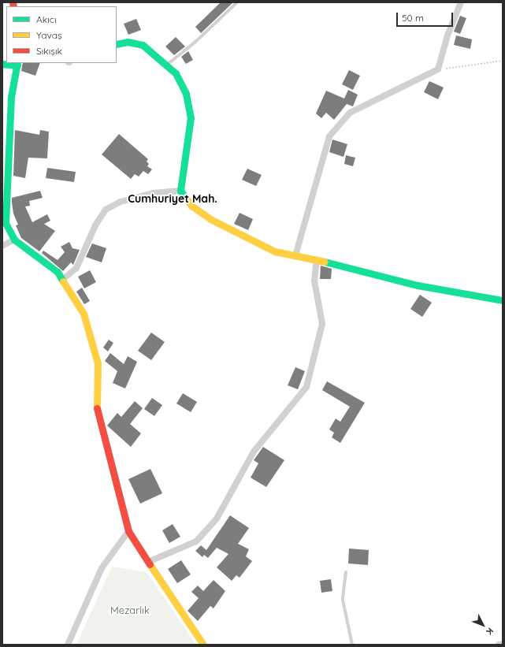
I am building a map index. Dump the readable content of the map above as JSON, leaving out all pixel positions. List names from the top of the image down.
{
  "districts": ["Cumhuriyet Mah."],
  "parks": ["Mezarlık"],
  "legend": ["Akıcı", "Yavaş", "Sıkışık"],
  "scale_bar": "50 m",
  "north": "bottom right"
}
